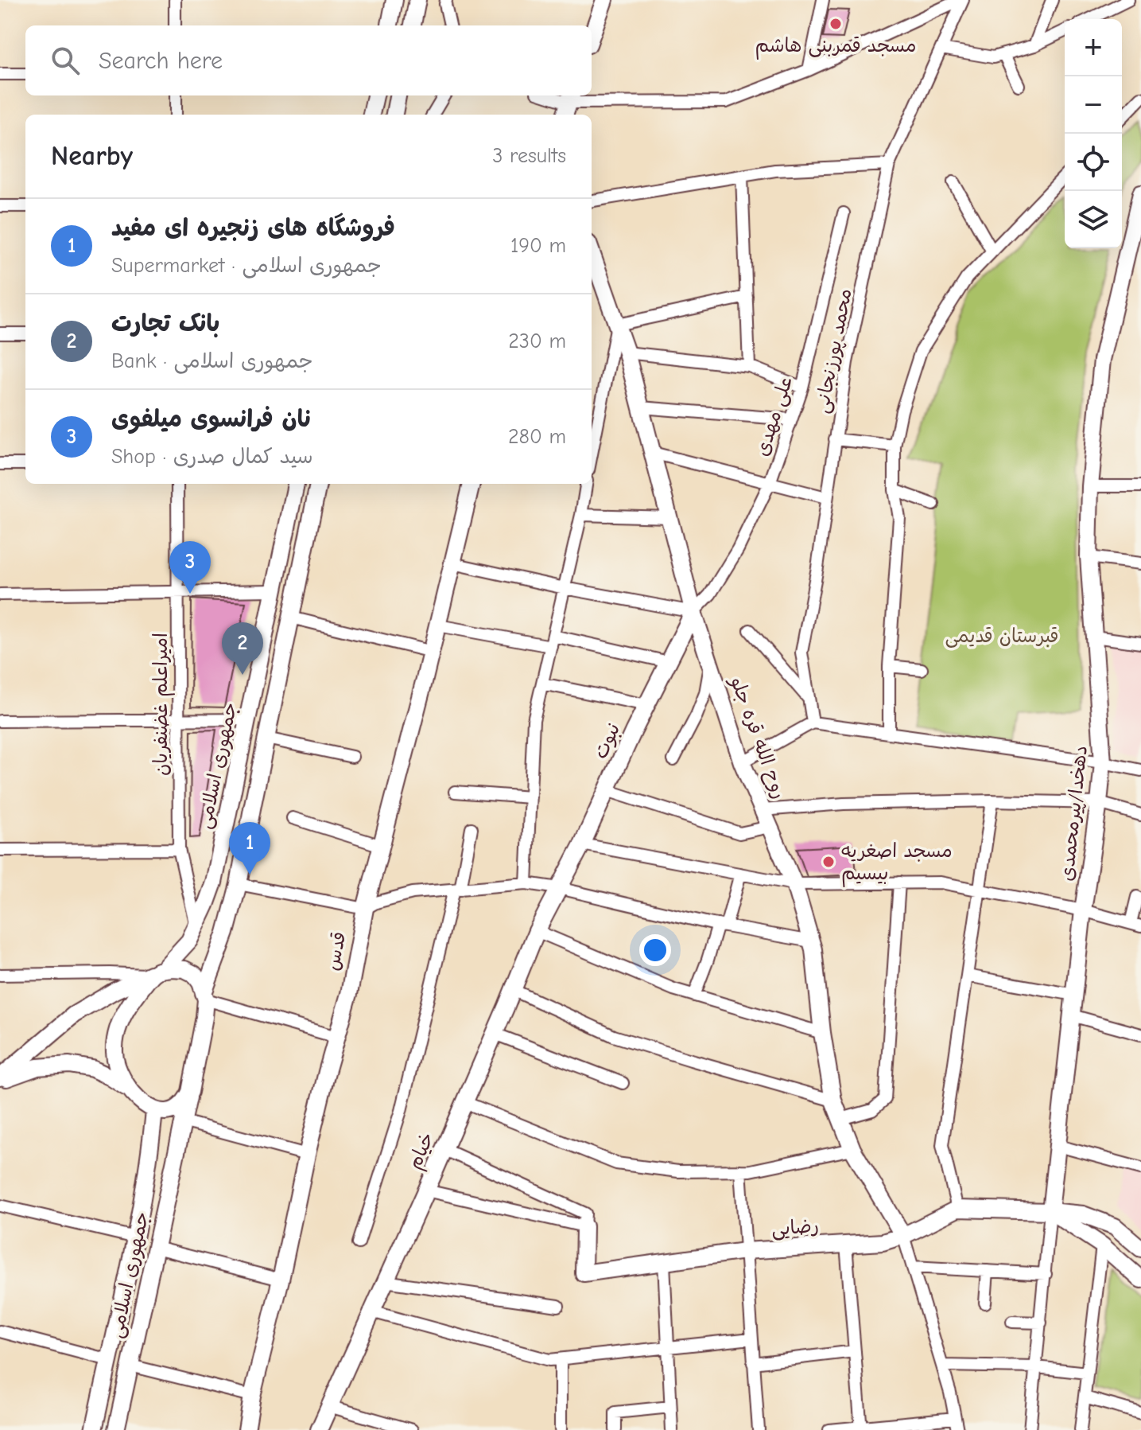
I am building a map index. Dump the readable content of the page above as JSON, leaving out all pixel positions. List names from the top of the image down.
{
  "streets": {
    "main road": [
      "روح الله قره جلو",
      "نبوت",
      "جمهوری اسلامی",
      "دهخدا/پیرمحمدی",
      "قدس",
      "خیام",
      "رضایی"
    ],
    "street": ["محمد پورزنجانی", "علی مهدی", "امیراعلم غضنفریان"]
  },
  "crossings": [
    ["علی مهدی", "روح الله قره جلو"],
    ["علی مهدی", "نبوت"],
    ["امیراعلم غضنفریان", "جمهوری اسلامی"],
    ["روح الله قره جلو", "نبوت"],
    ["روح الله قره جلو", "رضایی"],
    ["نبوت", "خیام"],
    ["دهخدا/پیرمحمدی", "رضایی"]
  ],
  "parks": ["قبرستان قدیمى"],
  "places": ["مسجد قمربنی هاشم", "مسجد اصغریه بیسیم"],
  "page": {
    "map_buttons": ["+", "−"],
    "search": "Search here",
    "heading": ["Nearby", "3 results"],
    "list": [
      {
        "mark": "1",
        "name": "فروشگاه های زنجیره ای مفید",
        "note": "Supermarket · جمهوری اسلامی",
        "value": "190 m"
      },
      {
        "mark": "2",
        "name": "بانک تجارت",
        "note": "Bank · جمهوری اسلامی",
        "value": "230 m"
      },
      {
        "mark": "3",
        "name": "نان فرانسوی میلفوی",
        "note": "Shop · سید کمال صدری",
        "value": "280 m"
      }
    ],
    "pins": ["3", "2", "1"]
  }
}
